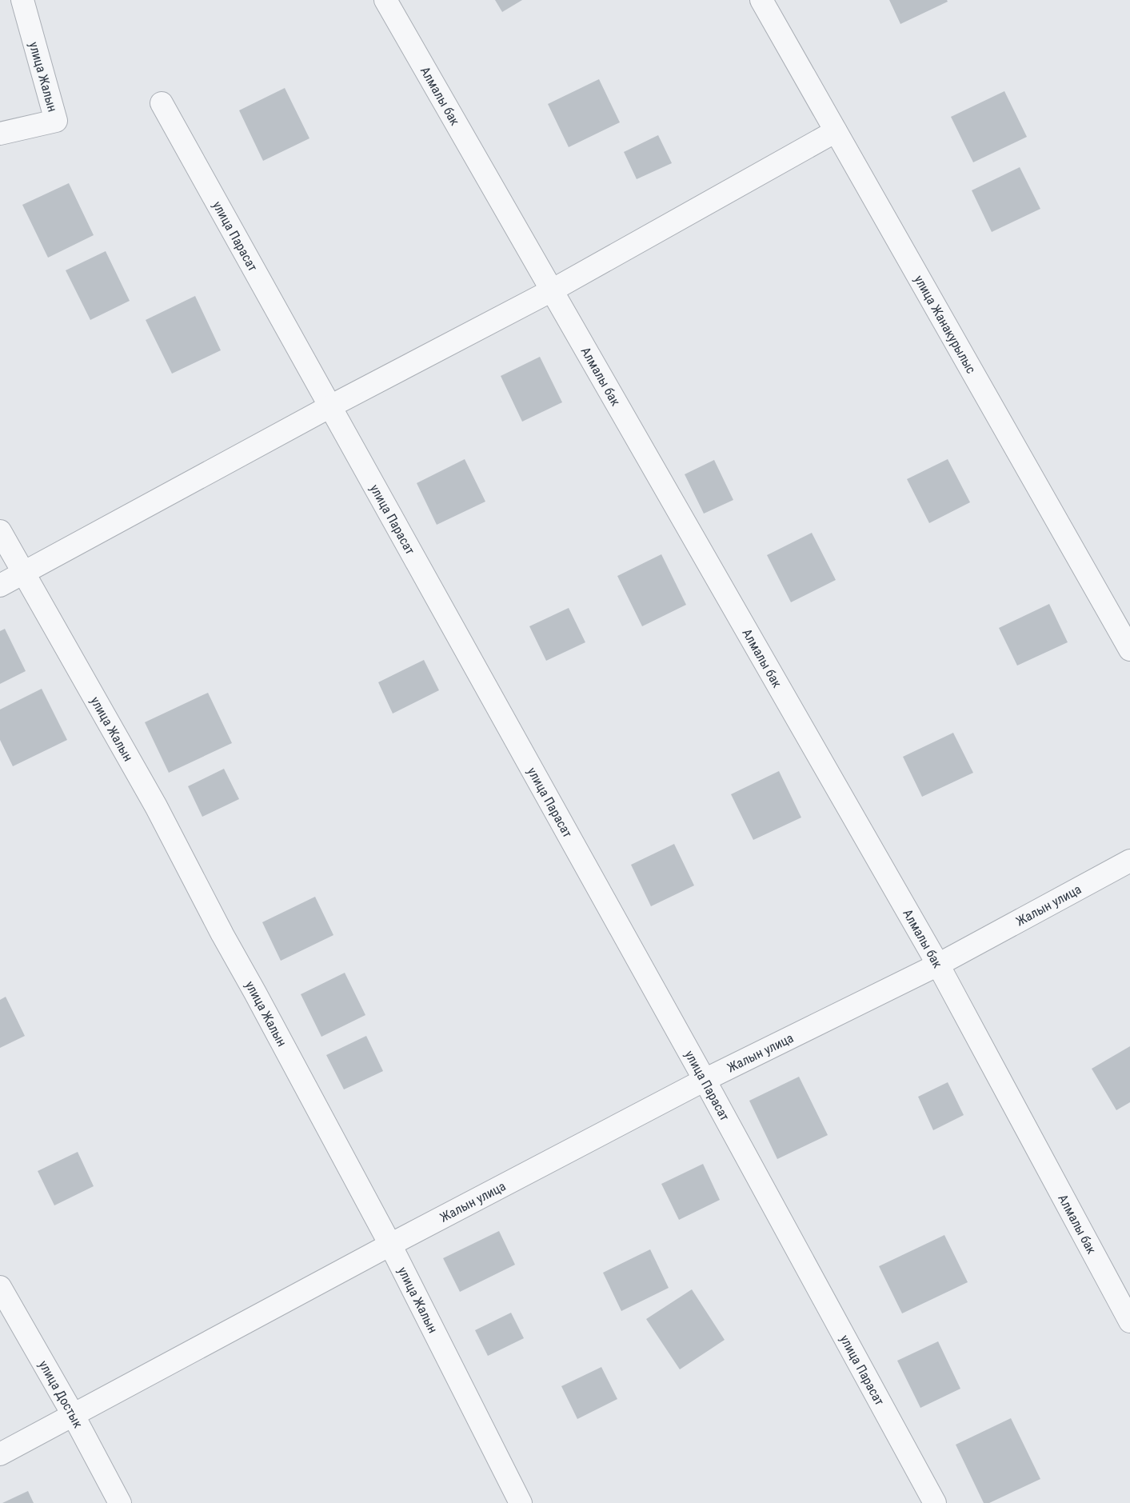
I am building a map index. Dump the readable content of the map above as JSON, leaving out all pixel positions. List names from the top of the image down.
{
  "streets": {
    "street": [
      "улица Жалын",
      "Алмалы бак",
      "улица Парасат",
      "улица Жанакурылыс",
      "Жалын улица",
      "улица Достык"
    ]
  },
  "crossings": [
    ["улица Жалын", "Жалын улица"],
    ["Алмалы бак", "Жалын улица"],
    ["улица Парасат", "Жалын улица"],
    ["Жалын улица", "улица Достык"]
  ]
}
